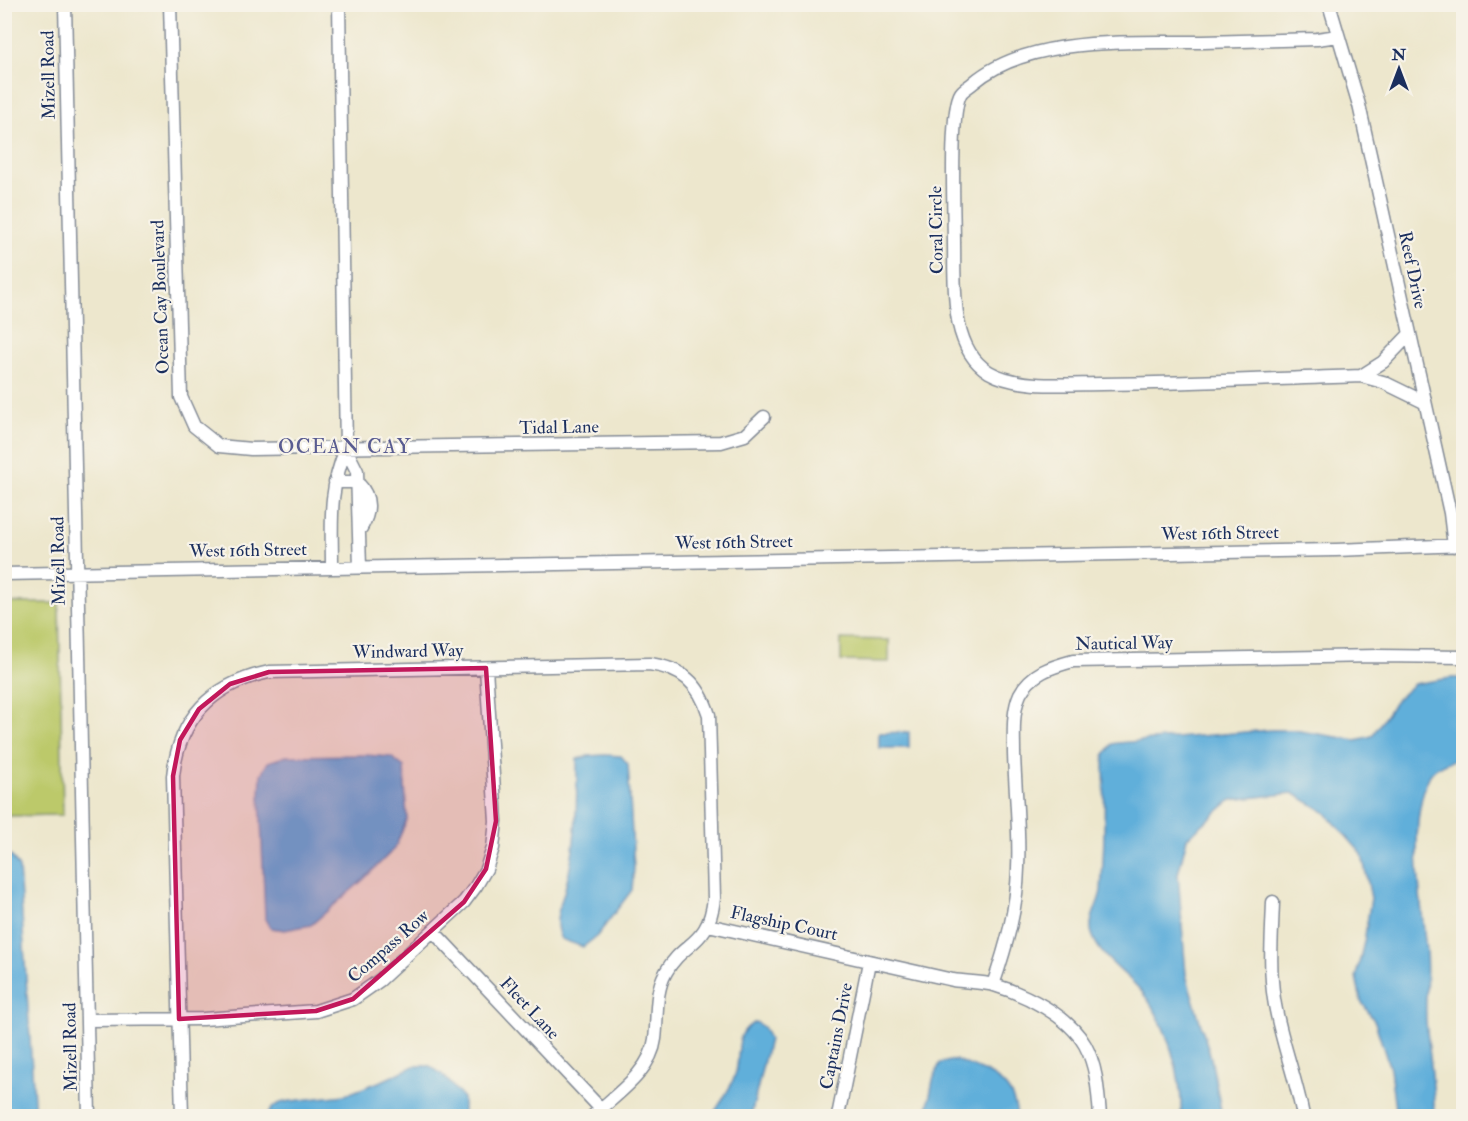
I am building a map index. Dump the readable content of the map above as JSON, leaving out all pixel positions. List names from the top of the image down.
{
  "streets": {
    "street": [
      "Mizell Road",
      "Coral Circle",
      "Reef Drive",
      "Ocean Cay Boulevard",
      "Tidal Lane",
      "West 16th Street",
      "Nautical Way",
      "Windward Way",
      "Flagship Court",
      "Compass Row",
      "Fleet Lane",
      "Captains Drive"
    ]
  },
  "crossings": [
    ["Mizell Road", "West 16th Street"],
    ["Mizell Road", "Compass Row"],
    ["Coral Circle", "Reef Drive"],
    ["Reef Drive", "West 16th Street"],
    ["Ocean Cay Boulevard", "Tidal Lane"],
    ["Nautical Way", "Flagship Court"],
    ["Windward Way", "Flagship Court"],
    ["Windward Way", "Compass Row"],
    ["Flagship Court", "Fleet Lane"],
    ["Flagship Court", "Captains Drive"],
    ["Compass Row", "Fleet Lane"]
  ],
  "districts": ["OCEAN CAY"],
  "north": "top"
}
